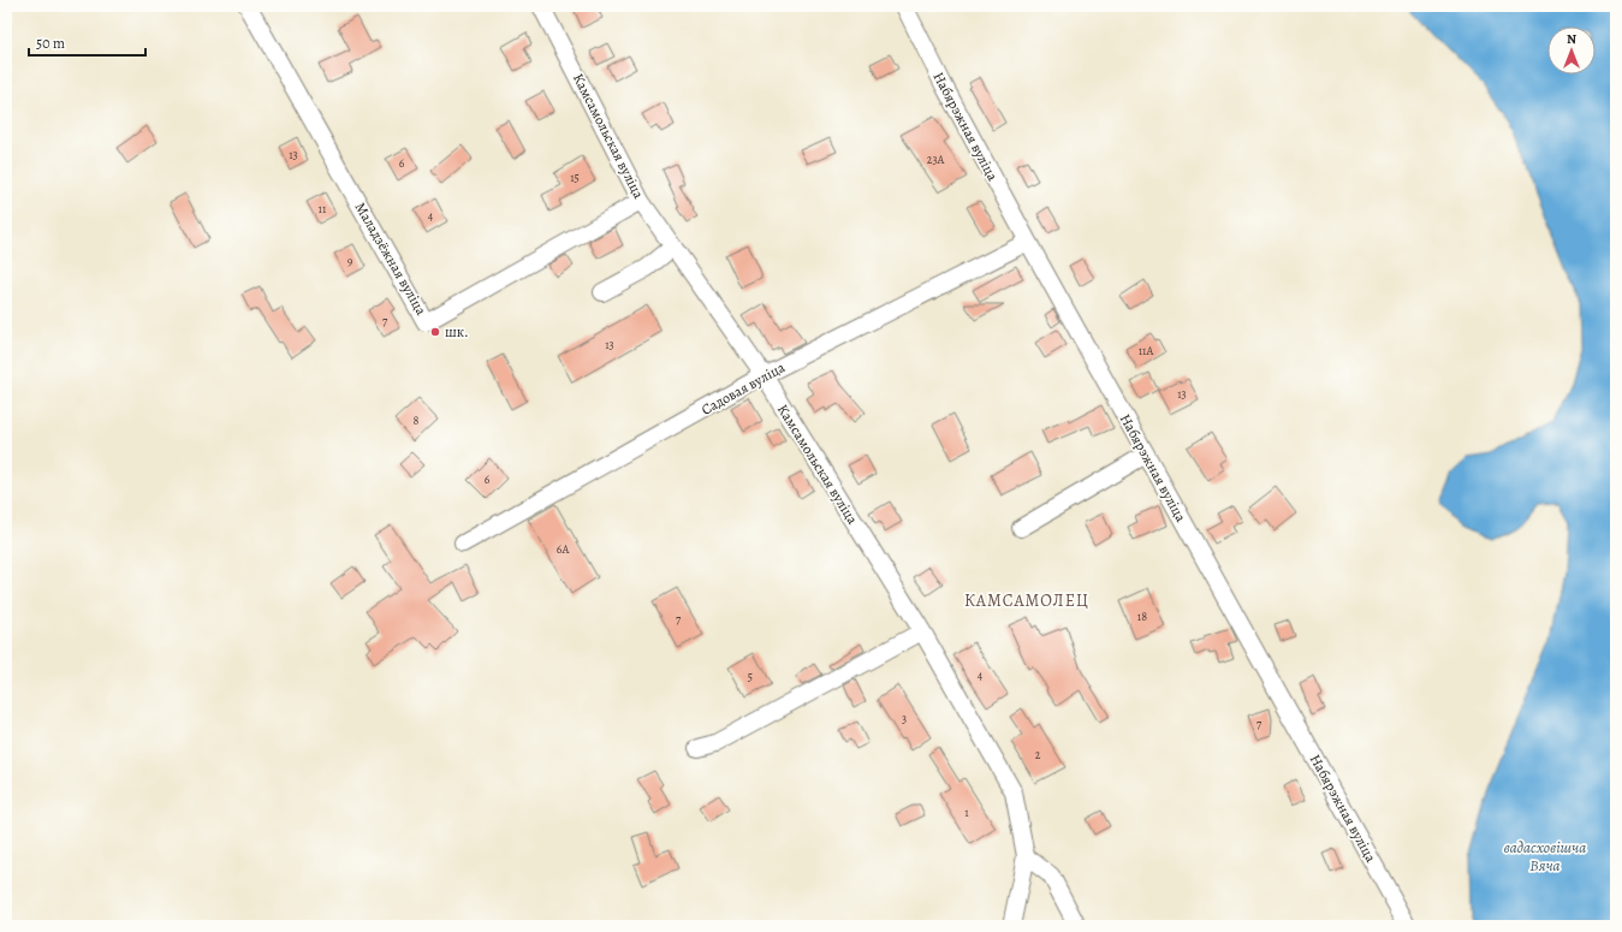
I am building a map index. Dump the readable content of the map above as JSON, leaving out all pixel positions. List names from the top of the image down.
{
  "streets": {
    "street": [
      "Набярэжная вуліца",
      "Камсамольская вуліца",
      "Маладзёжная вуліца",
      "Садовая вуліца"
    ]
  },
  "crossings": [
    ["Набярэжная вуліца", "Садовая вуліца"],
    ["Камсамольская вуліца", "Маладзёжная вуліца"],
    ["Камсамольская вуліца", "Садовая вуліца"]
  ],
  "districts": ["КАМСАМОЛЕЦ"],
  "water": ["вадасховішча Вяча"],
  "places": ["шк."],
  "house_numbers": [
    "13",
    "23А",
    "6",
    "15",
    "11",
    "4",
    "9",
    "7",
    "13",
    "11А",
    "13",
    "8",
    "6",
    "6А",
    "18",
    "7",
    "4",
    "5",
    "3",
    "7",
    "2",
    "1"
  ],
  "scale_bar": "50 m",
  "north": "top"
}
